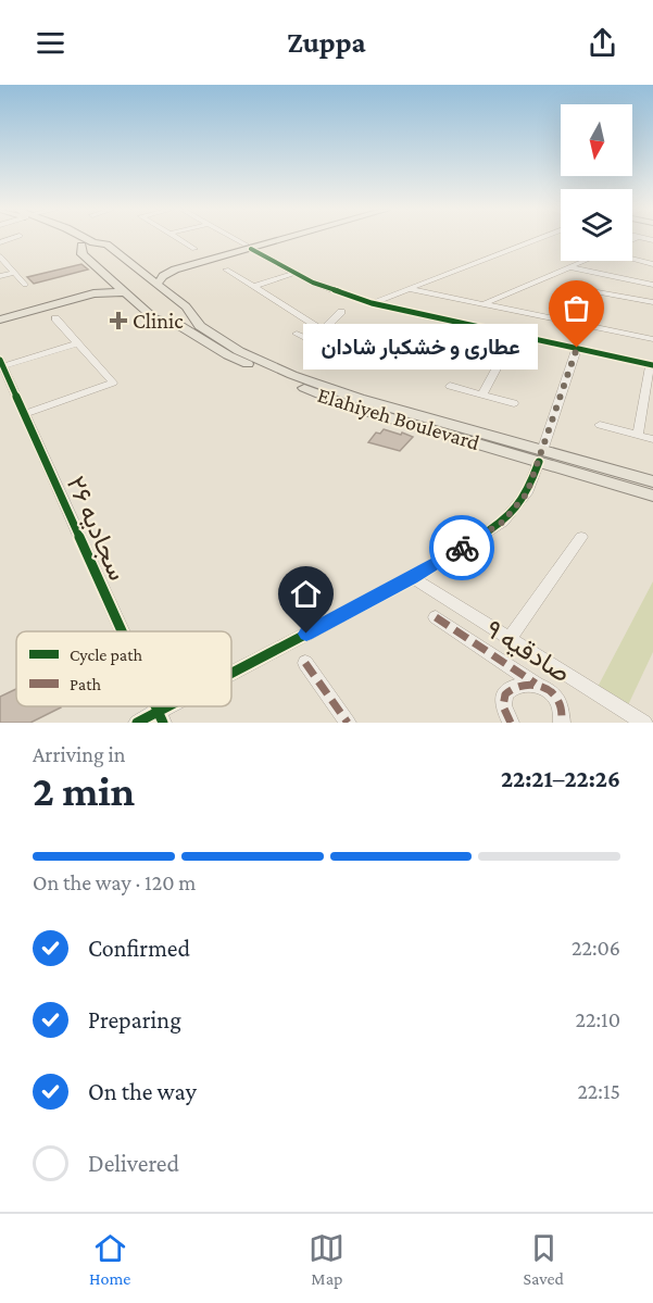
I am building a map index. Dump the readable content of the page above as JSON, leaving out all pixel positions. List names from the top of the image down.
{
  "streets": {
    "main road": ["Elahiyeh Boulevard"],
    "street": ["سجادیه ۲۶", "صادقیه ۹"]
  },
  "places": {
    "health": ["Clinic"],
    "other": ["عطاری و خشکبار شادان"]
  },
  "legend": ["Cycle path", "Path"],
  "north": "bottom",
  "page": {
    "header": "Zuppa",
    "bubble": "عطاری و خشکبار شادان",
    "heading": ["2 min", "Arriving in", "22:21–22:26"],
    "bar": "On the way · 120 m",
    "list": [
      ["Confirmed", "22:06"],
      ["Preparing", "22:10"],
      ["On the way", "22:15"],
      "Delivered"
    ],
    "tabs": ["Home", "Map", "Saved"]
  }
}
